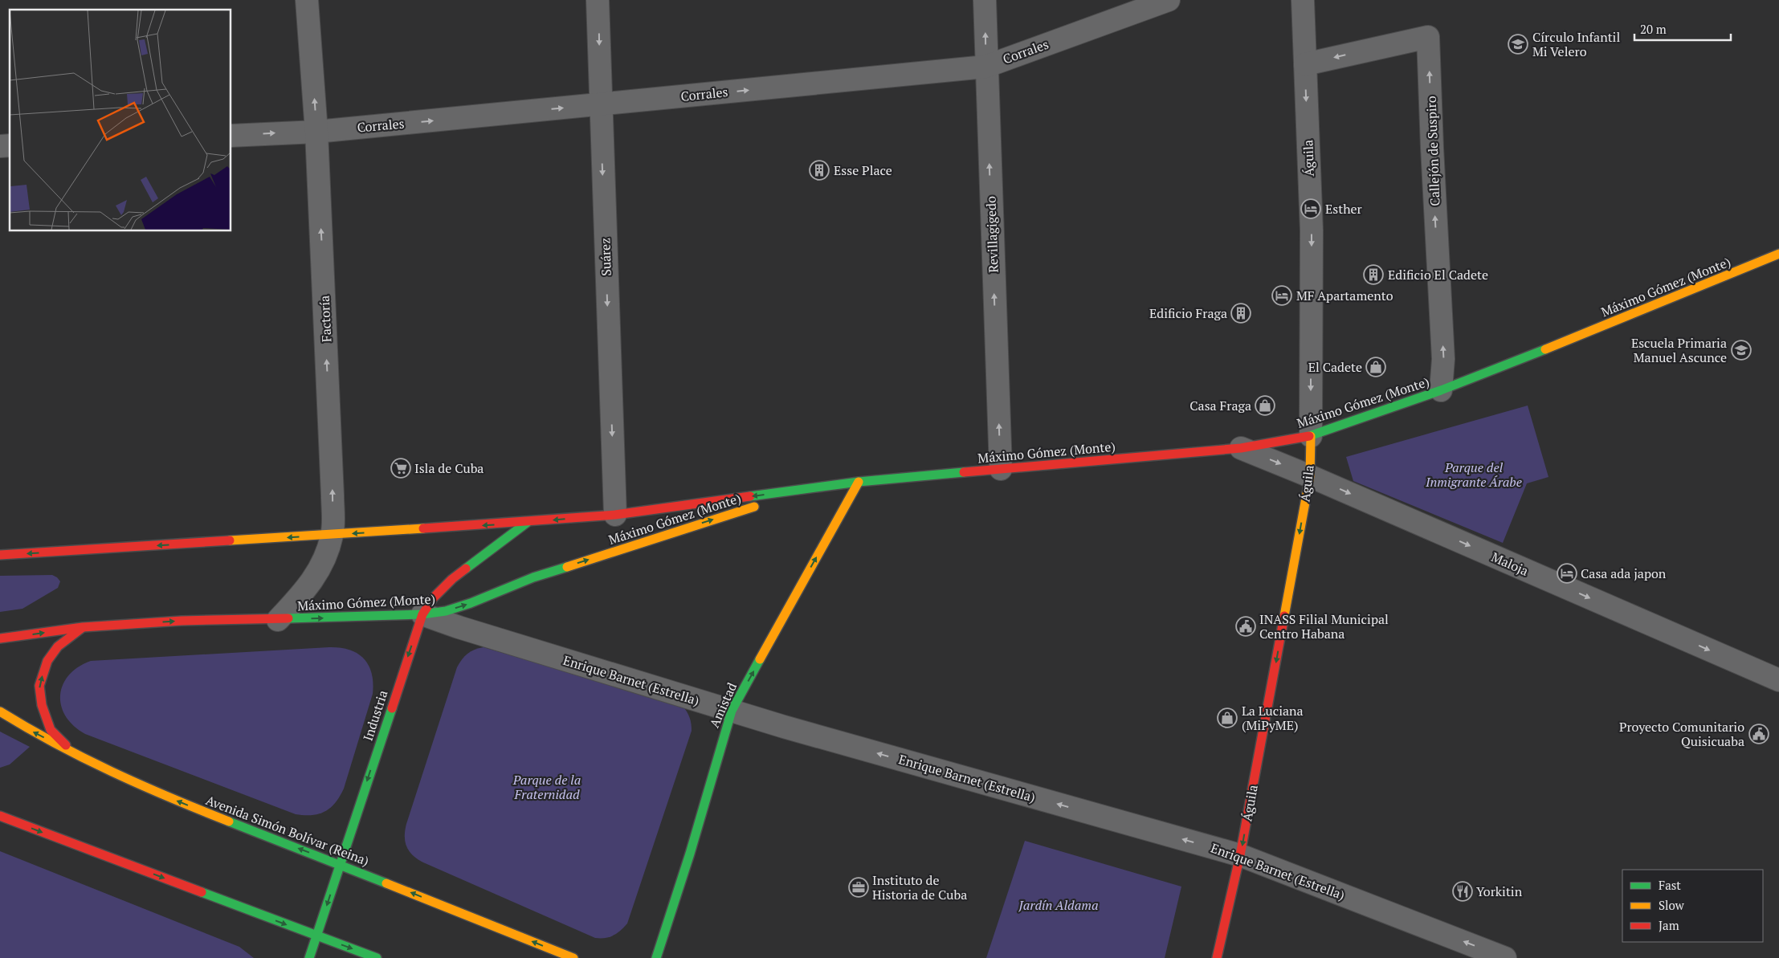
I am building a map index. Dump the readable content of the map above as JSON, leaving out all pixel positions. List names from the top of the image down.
{
  "streets": {
    "main road": [
      "Águila",
      "Máximo Gómez (Monte)",
      "Amistad",
      "Industria",
      "Avenida Simón Bolívar (Reina)"
    ],
    "street": [
      "Corrales",
      "Callejón de Suspiro",
      "Revillagigedo",
      "Suárez",
      "Factoría",
      "Maloja",
      "Enrique Barnet (Estrella)"
    ]
  },
  "crossings": [
    ["Corrales", "Revillagigedo"],
    ["Corrales", "Suárez"],
    ["Corrales", "Factoría"],
    ["Callejón de Suspiro", "Águila"],
    ["Callejón de Suspiro", "Máximo Gómez (Monte)"],
    ["Águila", "Máximo Gómez (Monte)"],
    ["Águila", "Maloja"],
    ["Águila", "Enrique Barnet (Estrella)"],
    ["Revillagigedo", "Máximo Gómez (Monte)"],
    ["Suárez", "Máximo Gómez (Monte)"],
    ["Máximo Gómez (Monte)", "Factoría"],
    ["Máximo Gómez (Monte)", "Maloja"],
    ["Máximo Gómez (Monte)", "Enrique Barnet (Estrella)"],
    ["Máximo Gómez (Monte)", "Amistad"],
    ["Máximo Gómez (Monte)", "Industria"],
    ["Enrique Barnet (Estrella)", "Amistad"],
    ["Enrique Barnet (Estrella)", "Industria"],
    ["Industria", "Avenida Simón Bolívar (Reina)"]
  ],
  "one_way": [
    "Corrales",
    "Águila",
    "Revillagigedo",
    "Suárez",
    "Factoría",
    "Maloja",
    "Enrique Barnet (Estrella)",
    "Amistad",
    "Industria"
  ],
  "parks": ["Parque del Inmigrante Árabe", "Parque de la Fraternidad", "Jardín Aldama"],
  "places": {
    "school or university": ["Círculo Infantil Mi Velero", "Escuela Primaria Manuel Ascunce"],
    "building": ["Esse Place", "Edificio El Cadete", "Edificio Fraga"],
    "hotel": ["Esther", "MF Apartamento", "Casa ada japon"],
    "shop": ["El Cadete", "Casa Fraga", "La Luciana (MiPyME)"],
    "supermarket": ["Isla de Cuba"],
    "public building": ["INASS Filial Municipal Centro Habana", "Proyecto Comunitario Quisicuaba"],
    "office": ["Instituto de Historia de Cuba"],
    "restaurant": ["Yorkitin"]
  },
  "legend": ["Fast", "Slow", "Jam"],
  "scale_bar": "20 m"
}
